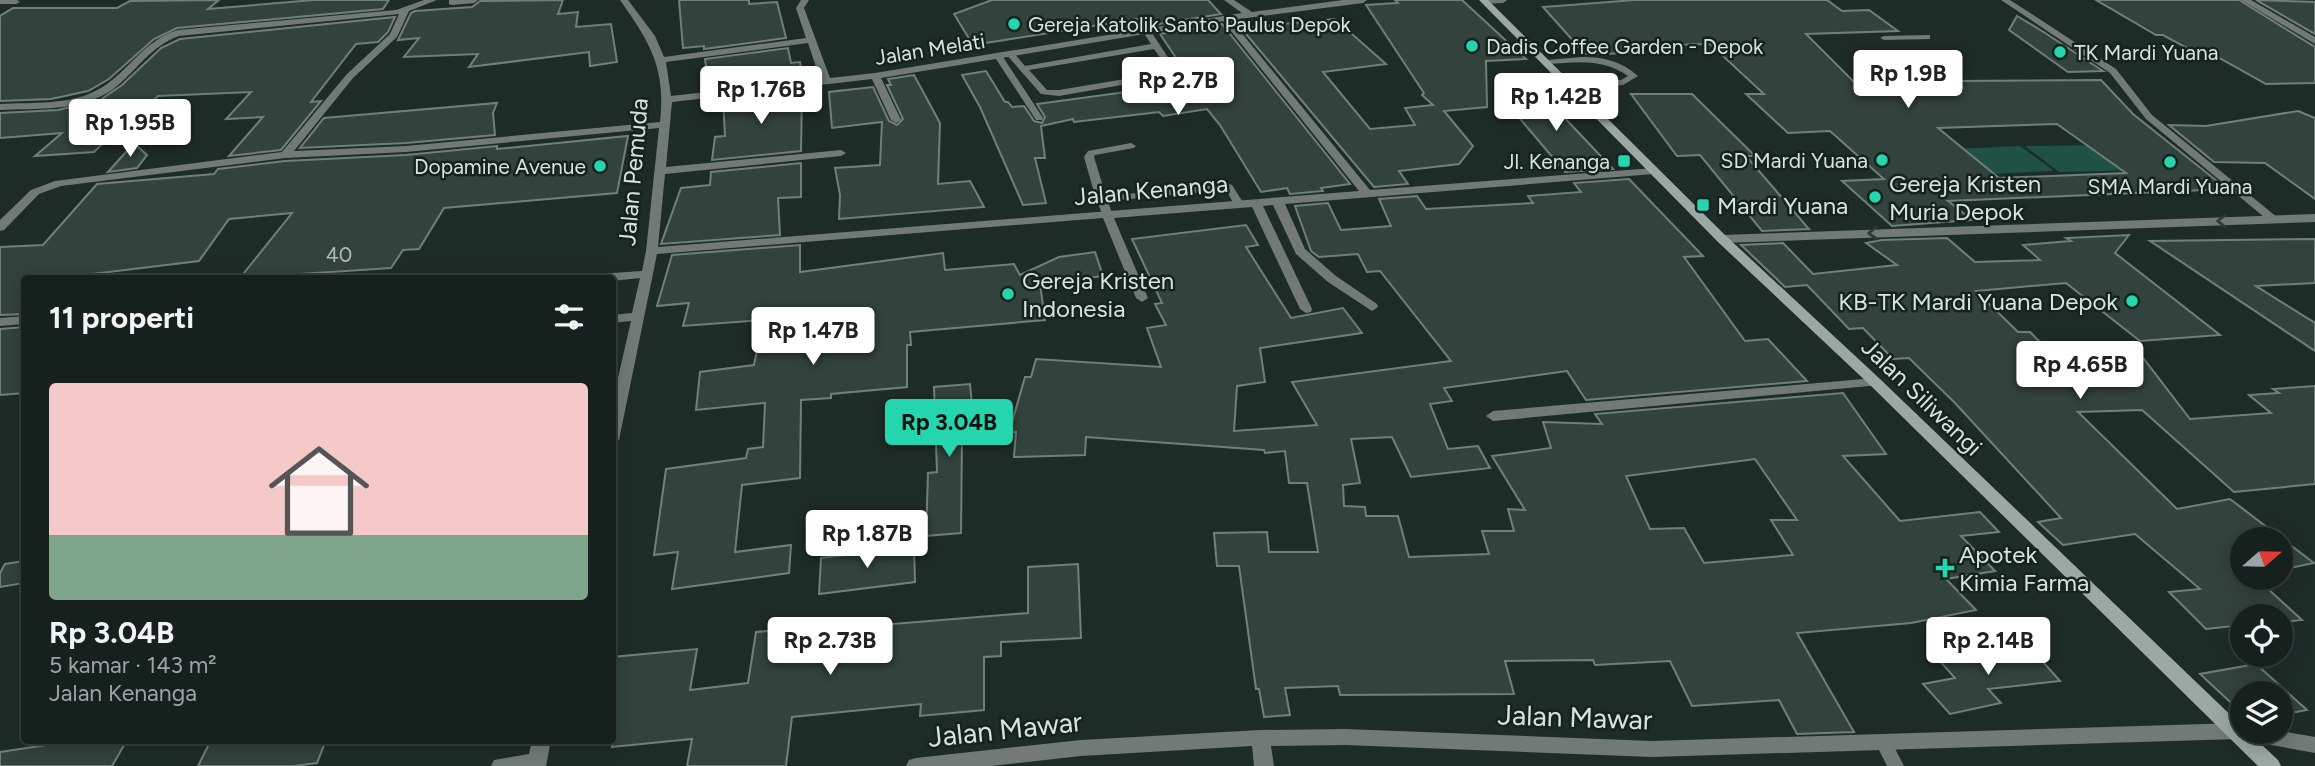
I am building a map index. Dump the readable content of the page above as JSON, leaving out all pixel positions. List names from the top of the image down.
{
  "streets": {
    "main road": ["Jalan Siliwangi"],
    "street": [
      "Jalan Melati",
      "Jalan Pemuda",
      "Jalan Kenanga",
      "Jalan Mawar"
    ]
  },
  "crossings": [
    ["Jalan Melati", "Jalan Pemuda"],
    ["Jalan Pemuda", "Jalan Kenanga"],
    ["Jalan Kenanga", "Jalan Siliwangi"]
  ],
  "places": {
    "other": [
      "Gereja Katolik Santo Paulus Depok",
      "Dadis Coffee Garden - Depok",
      "TK Mardi Yuana",
      "SD Mardi Yuana",
      "SMA Mardi Yuana",
      "Dopamine Avenue",
      "Gereja Kristen Muria Depok",
      "Gereja Kristen Indonesia",
      "KB-TK Mardi Yuana Depok"
    ],
    "transit": ["Jl. Kenanga", "Mardi Yuana"],
    "health": ["Apotek Kimia Farma"]
  },
  "house_numbers": ["40"],
  "north": "right",
  "page": {
    "price": [
      "Rp 1.9B",
      "Rp 2.7B",
      "Rp 1.76B",
      "Rp 1.42B",
      "Rp 1.95B",
      "Rp 1.47B",
      "Rp 4.65B",
      "Rp 3.04B",
      "Rp 1.87B",
      "Rp 2.73B",
      "Rp 2.14B"
    ],
    "heading": "11 properti",
    "list": [
      {
        "name": "Rp 3.04B",
        "note": "5 kamar · 143 m² · Jalan Kenanga"
      }
    ]
  }
}
